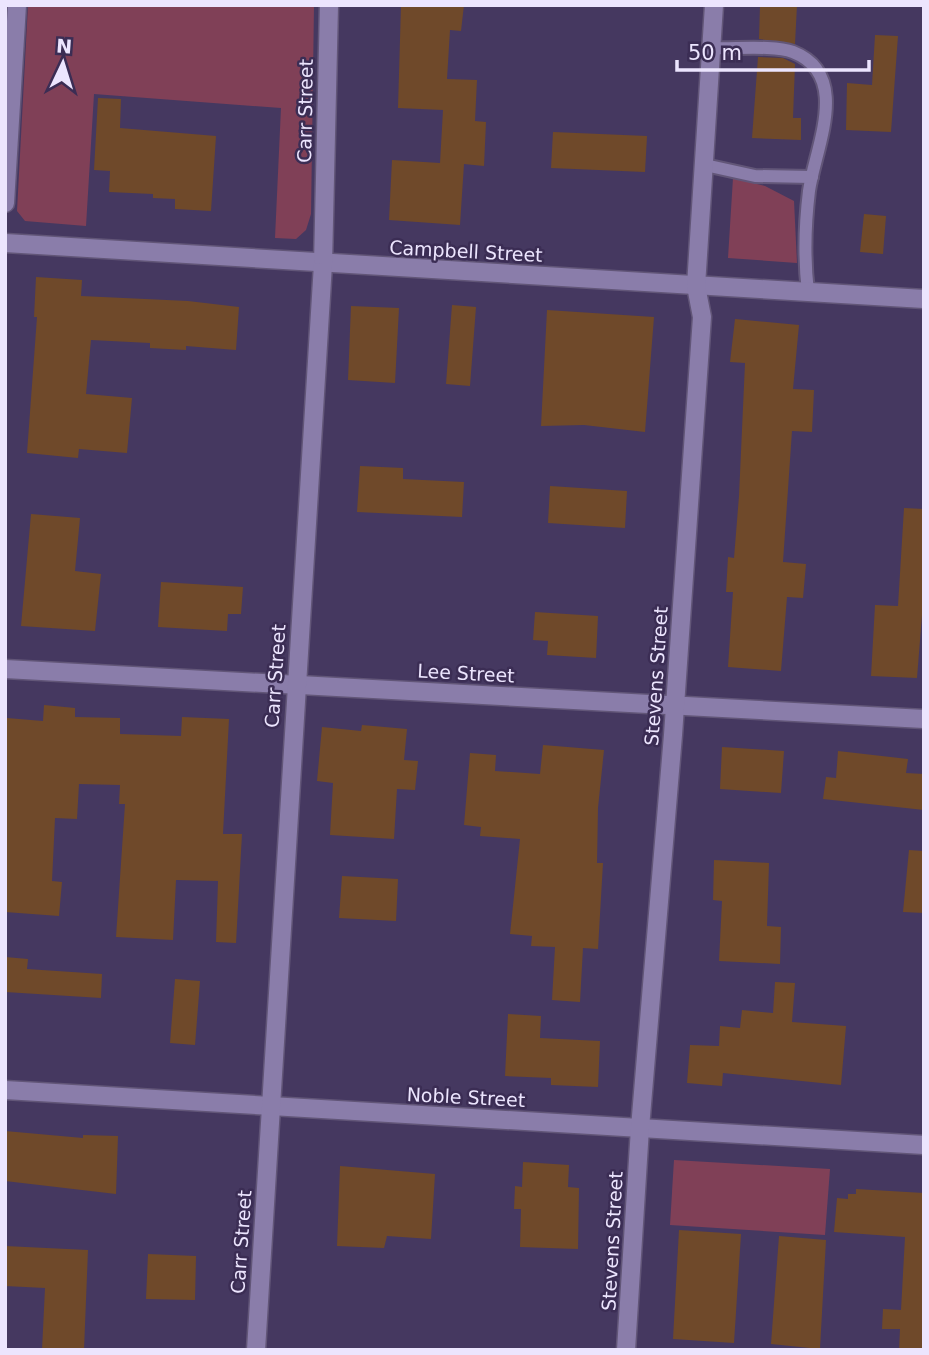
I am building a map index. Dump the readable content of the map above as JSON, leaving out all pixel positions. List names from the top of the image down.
{
  "streets": {
    "street": [
      "Carr Street",
      "Campbell Street",
      "Lee Street",
      "Stevens Street",
      "Noble Street"
    ]
  },
  "crossings": [
    ["Carr Street", "Campbell Street"],
    ["Carr Street", "Lee Street"],
    ["Carr Street", "Noble Street"],
    ["Campbell Street", "Stevens Street"],
    ["Lee Street", "Stevens Street"],
    ["Stevens Street", "Noble Street"]
  ],
  "scale_bar": "50 m",
  "north": "top"
}
